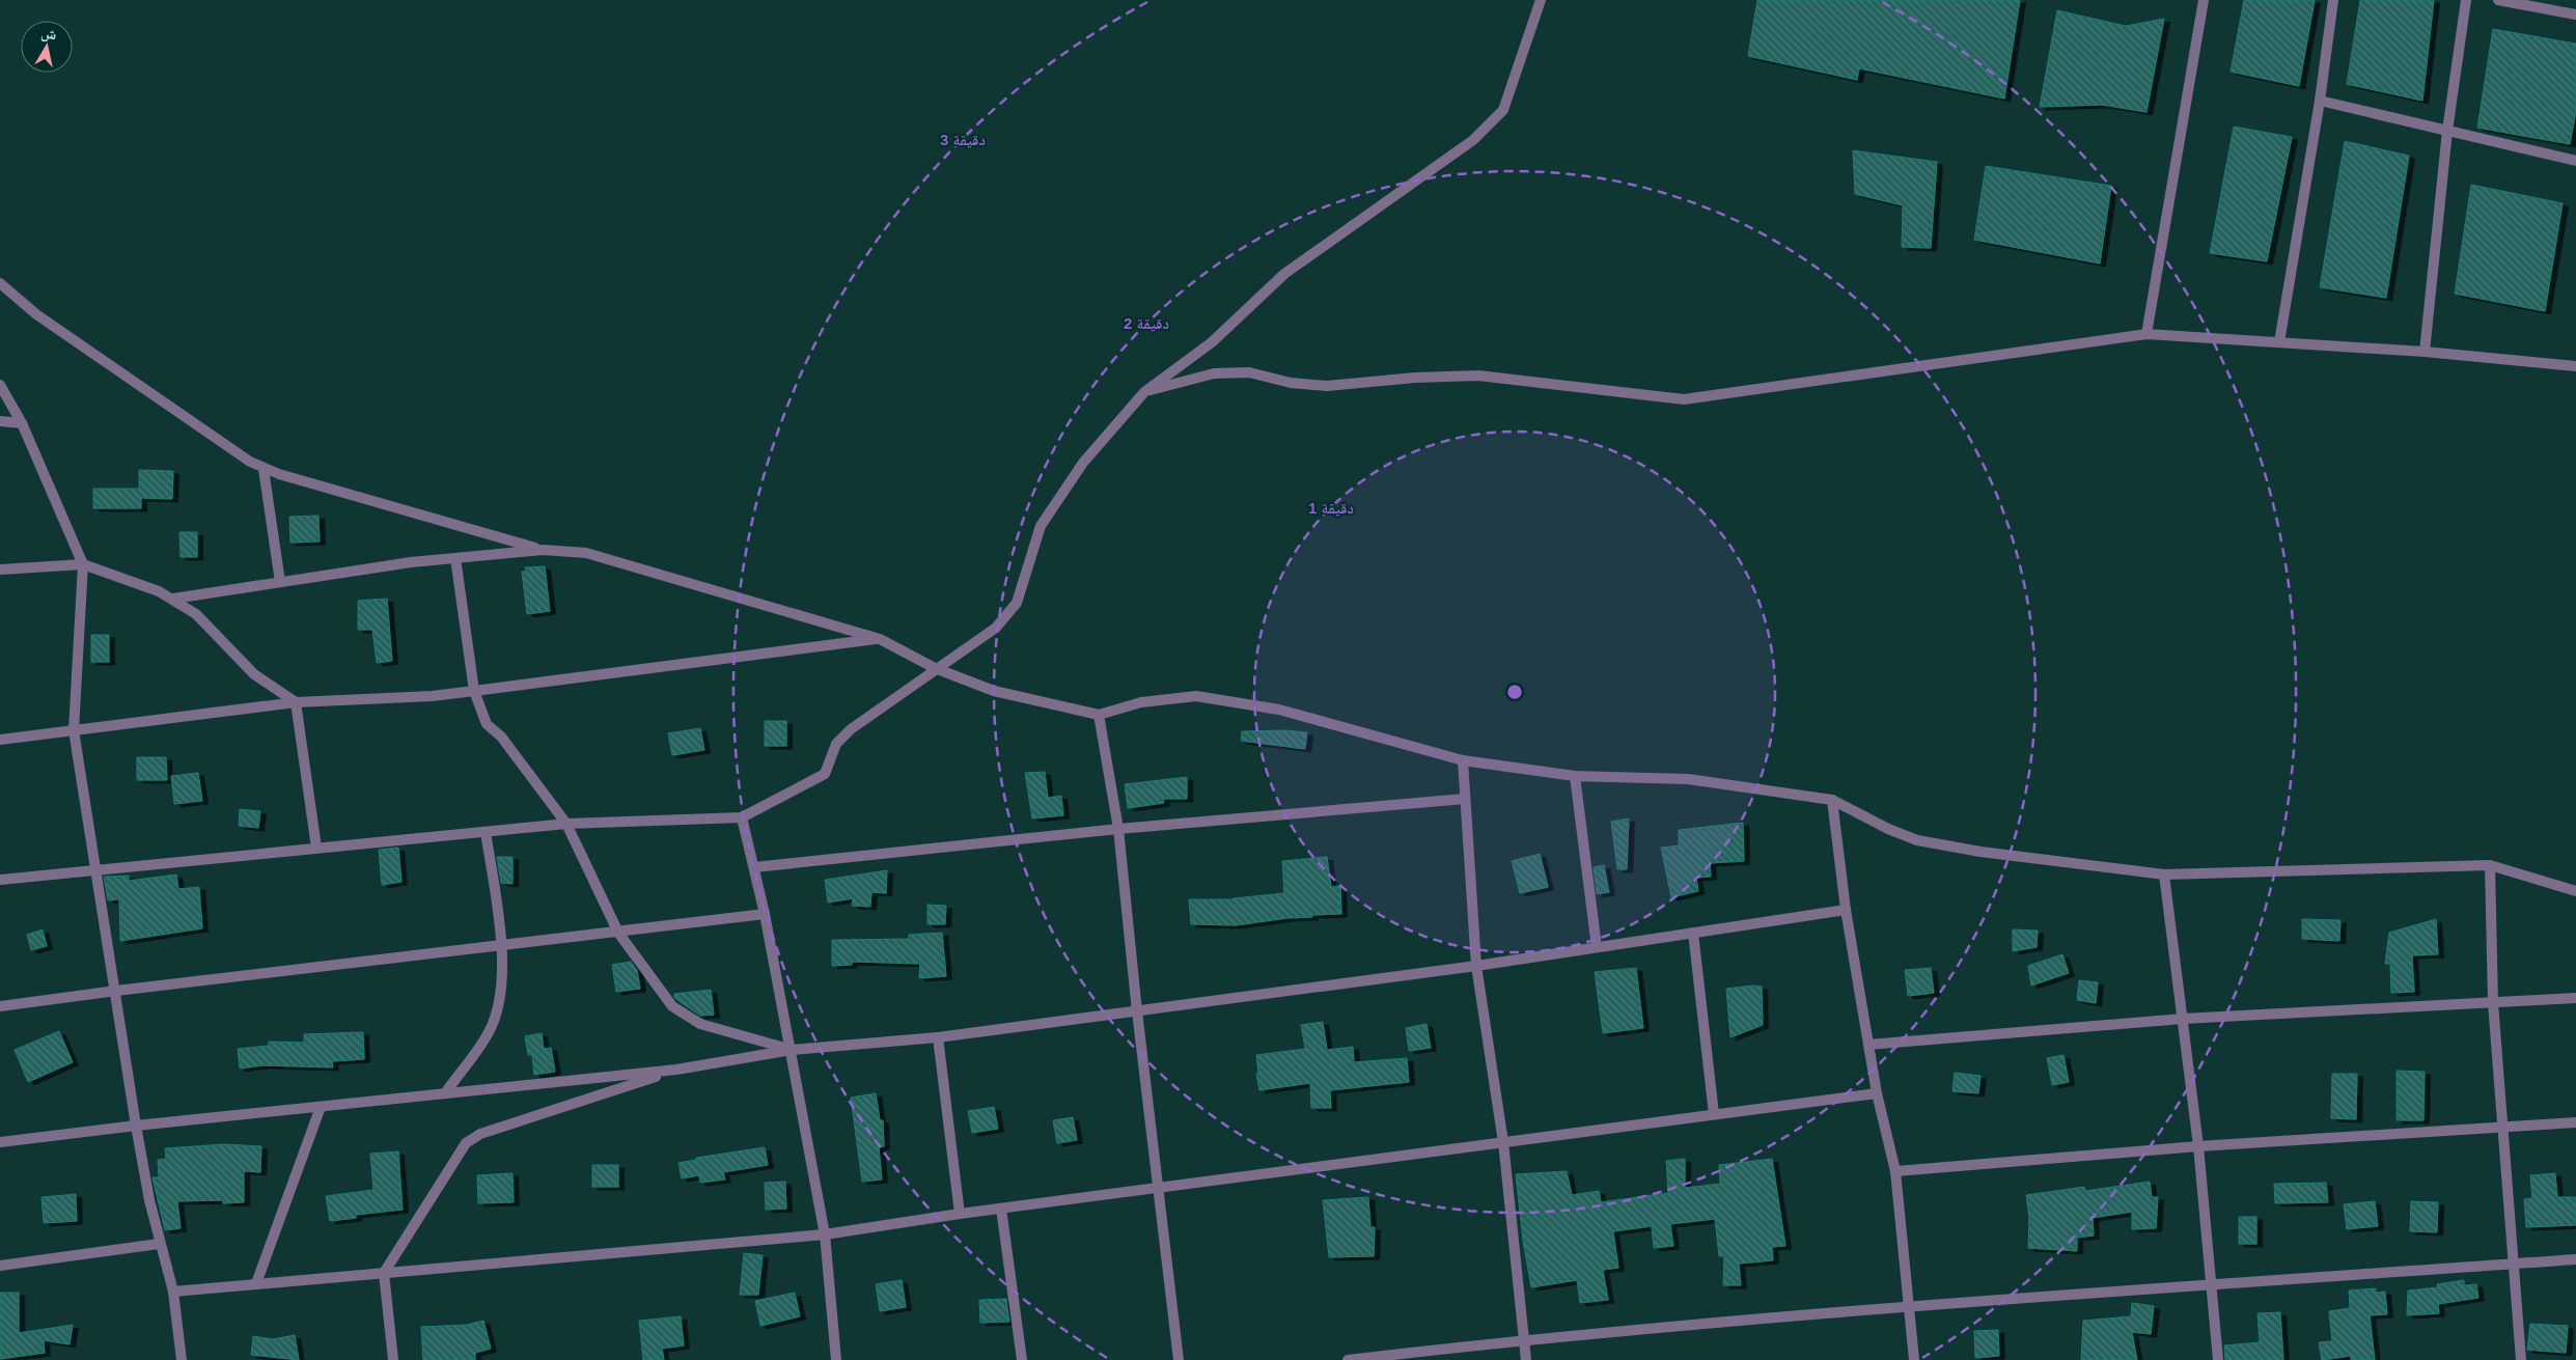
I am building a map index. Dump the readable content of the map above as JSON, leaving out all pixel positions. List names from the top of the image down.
{
  "north": "top",
  "rings": ["3 دقيقة", "2 دقيقة", "1 دقيقة"]
}
